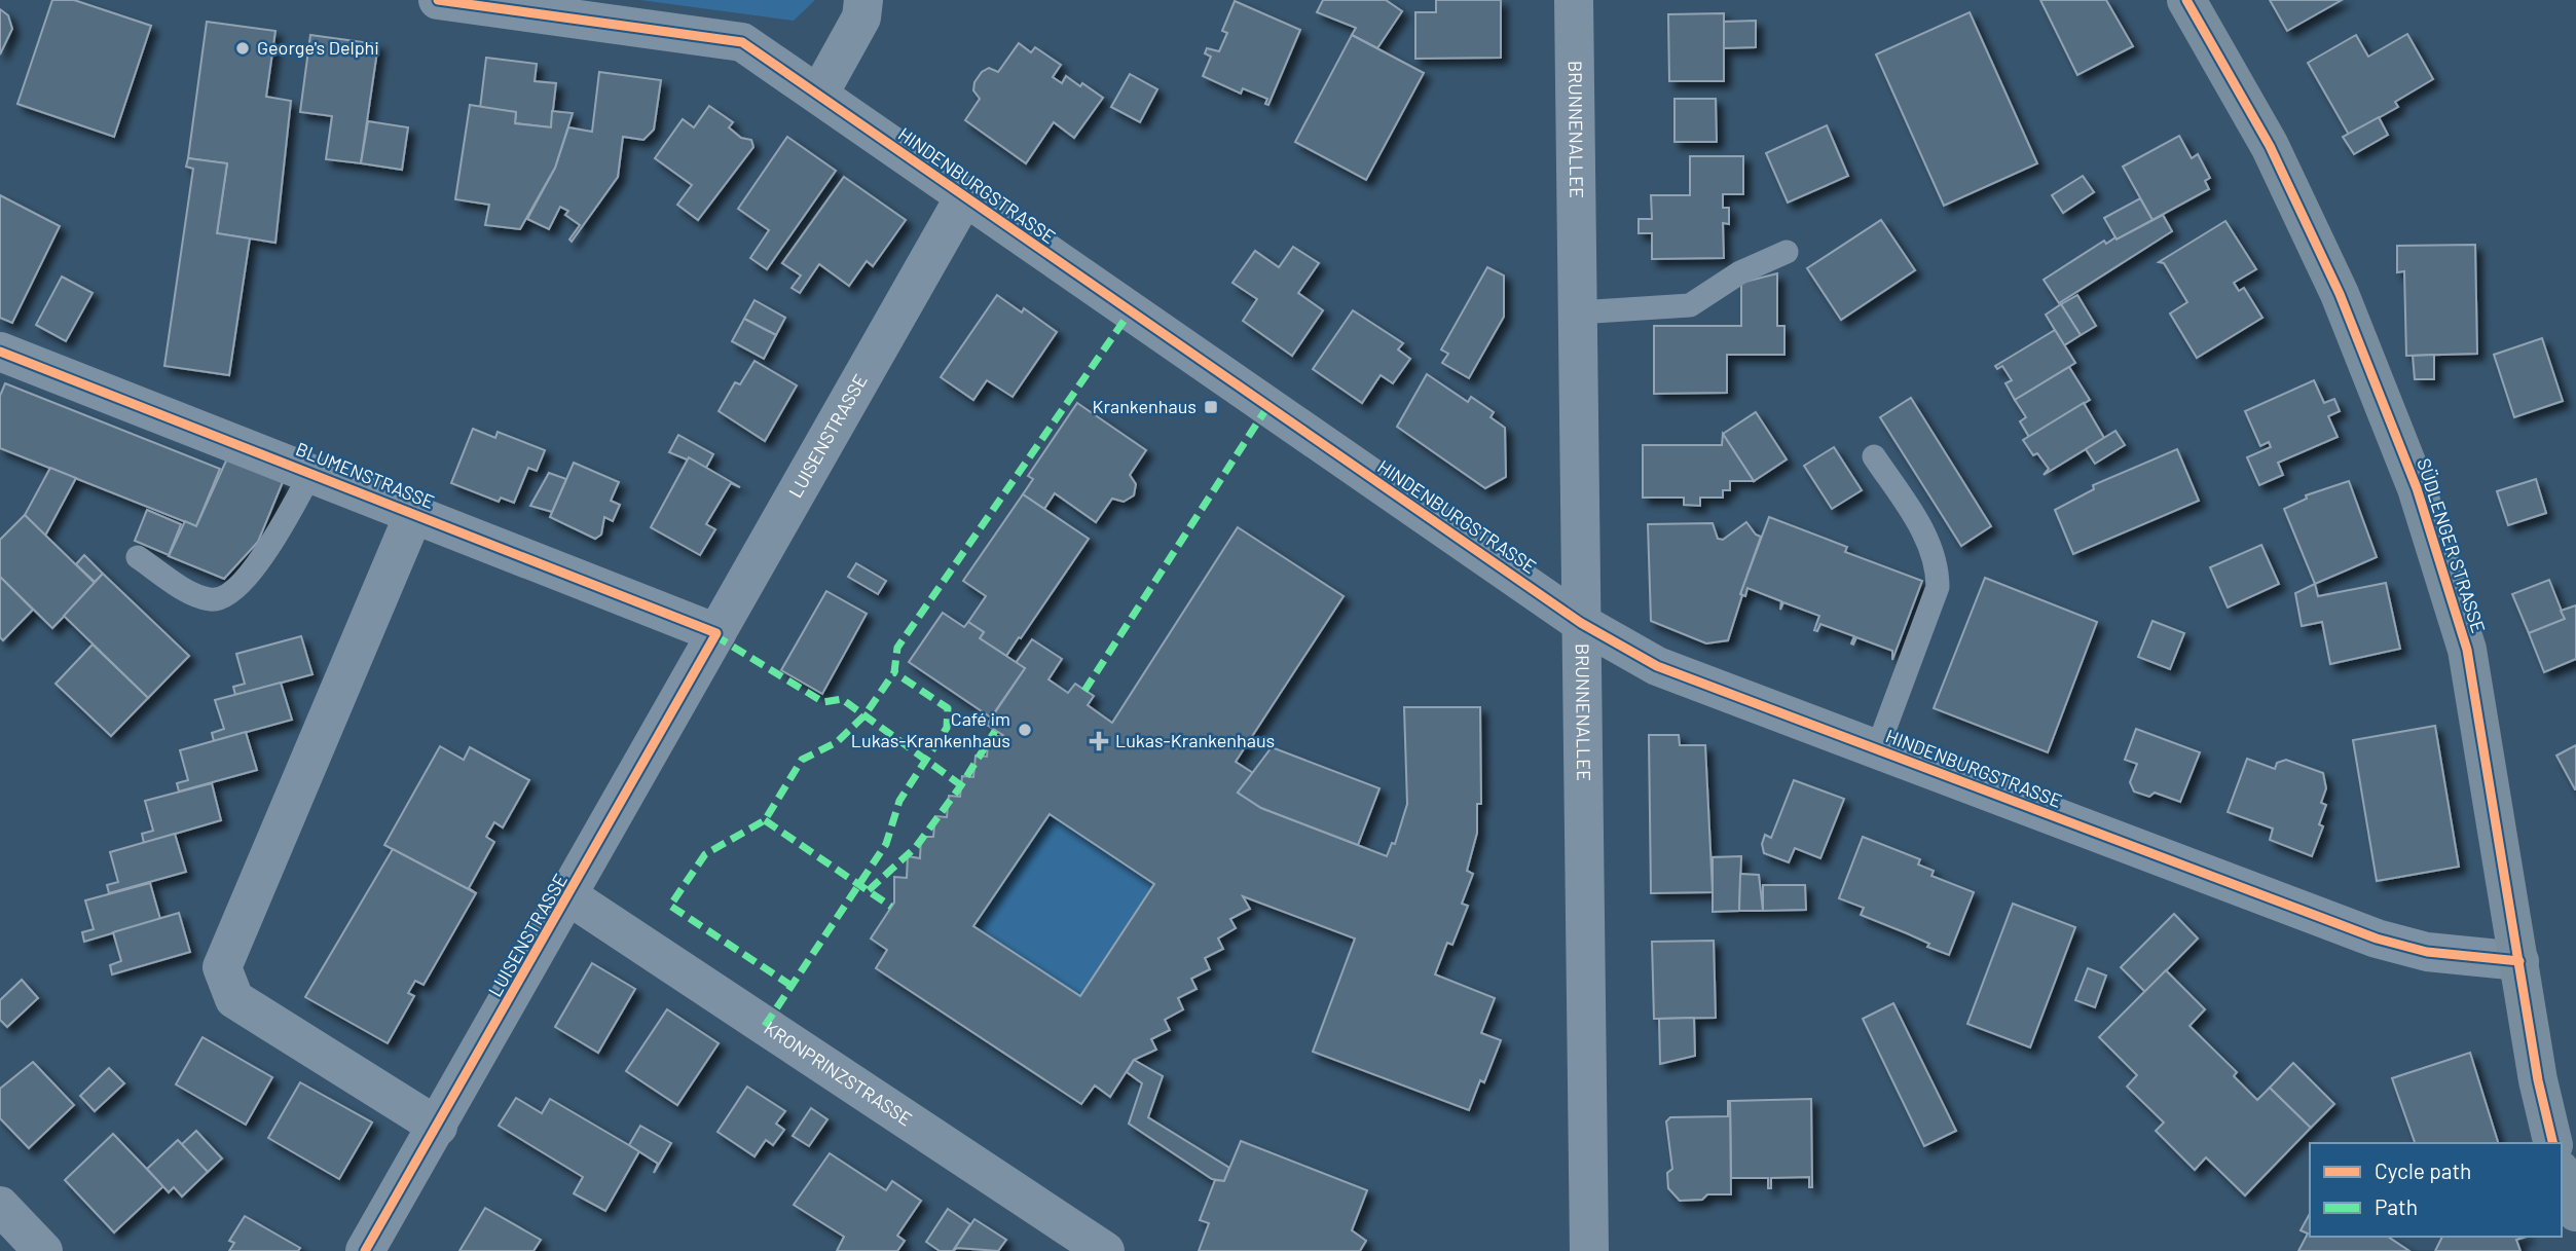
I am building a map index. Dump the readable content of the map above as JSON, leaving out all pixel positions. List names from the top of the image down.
{
  "streets": {
    "main road": ["SÜDLENGER STRASSE"],
    "street": [
      "BRUNNENALLEE",
      "HINDENBURGSTRASSE",
      "LUISENSTRASSE",
      "BLUMENSTRASSE",
      "KRONPRINZSTRASSE"
    ]
  },
  "crossings": [
    ["BRUNNENALLEE", "HINDENBURGSTRASSE"],
    ["HINDENBURGSTRASSE", "LUISENSTRASSE"],
    ["HINDENBURGSTRASSE", "SÜDLENGER STRASSE"],
    ["LUISENSTRASSE", "BLUMENSTRASSE"],
    ["LUISENSTRASSE", "KRONPRINZSTRASSE"]
  ],
  "places": {
    "other": ["George's Delphi", "Café im Lukas-Krankenhaus"],
    "transit": ["Krankenhaus"],
    "health": ["Lukas-Krankenhaus"]
  },
  "legend": ["Cycle path", "Path"]
}
